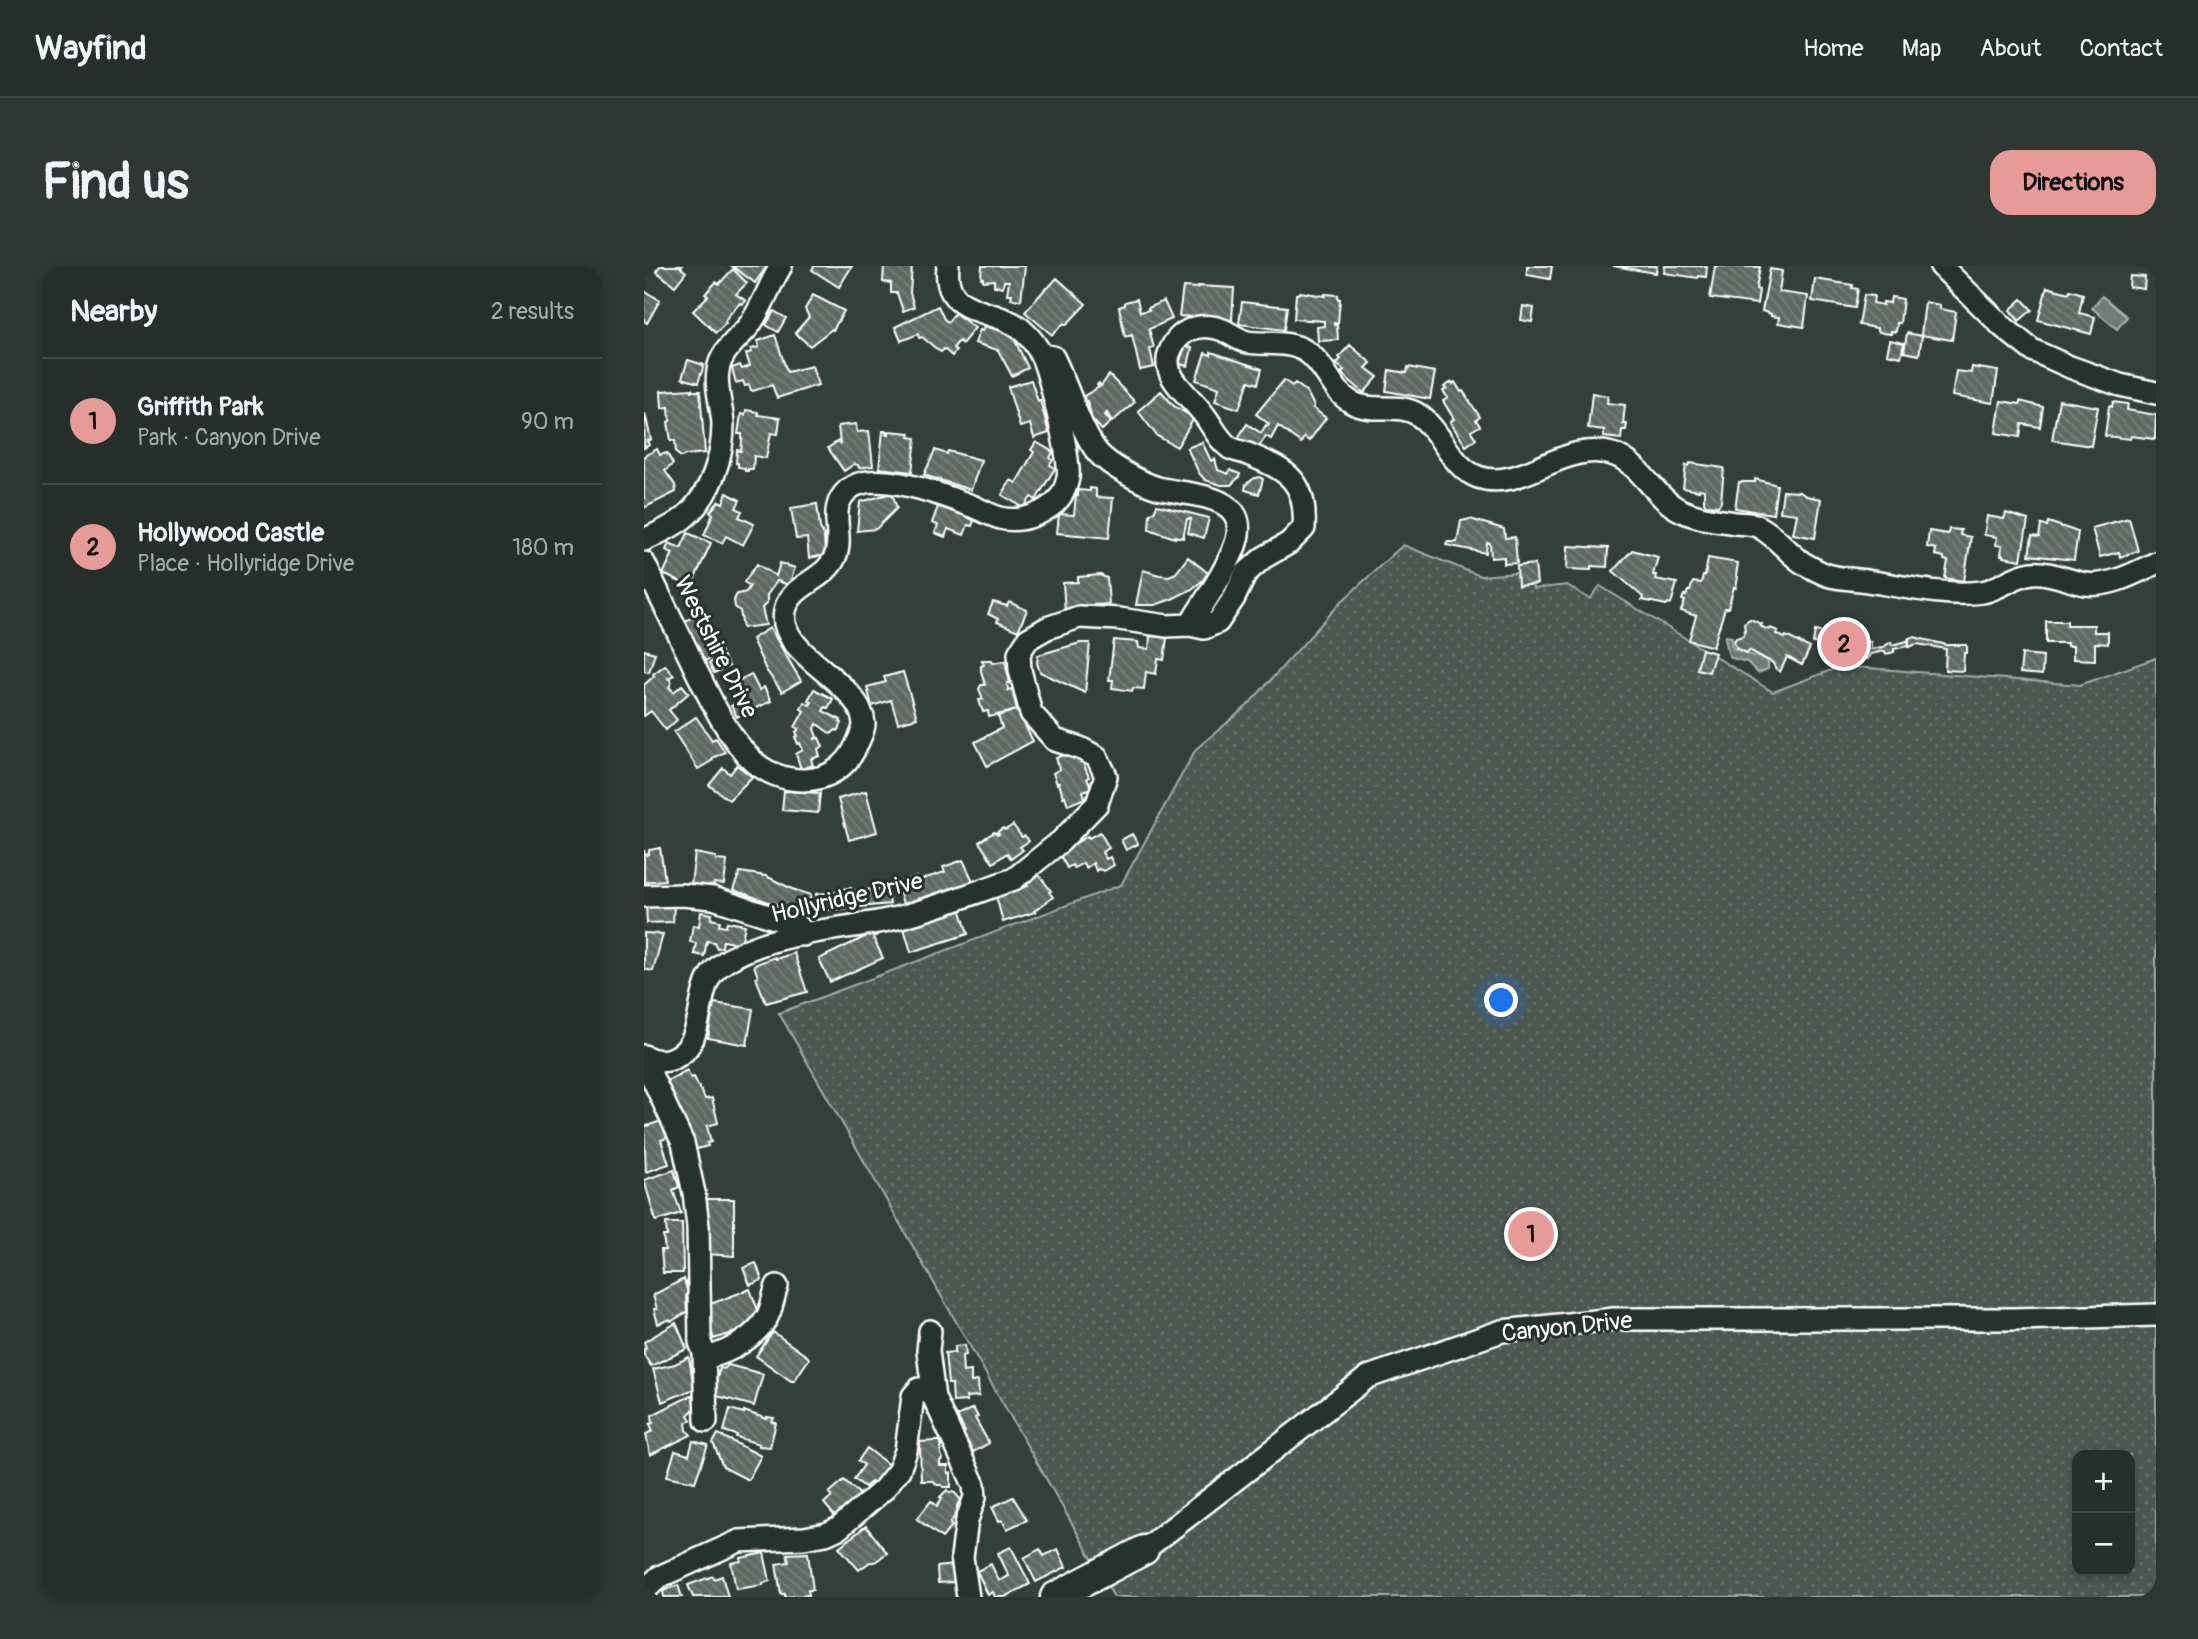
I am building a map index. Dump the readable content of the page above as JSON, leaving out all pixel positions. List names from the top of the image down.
{
  "streets": {
    "street": ["Westshire Drive", "Hollyridge Drive", "Canyon Drive"]
  },
  "page": {
    "header": "Wayfind",
    "nav": [
      "Home",
      "Map",
      "About",
      "Contact"
    ],
    "buttons": "Directions",
    "title": "Find us",
    "heading": ["Nearby", "2 results"],
    "list": [
      {
        "mark": "1",
        "name": "Griffith Park",
        "note": "Park · Canyon Drive",
        "value": "90 m"
      },
      {
        "mark": "2",
        "name": "Hollywood Castle",
        "note": "Place · Hollyridge Drive",
        "value": "180 m"
      }
    ],
    "pins": ["2", "1"],
    "map_buttons": ["+", "−"]
  }
}
